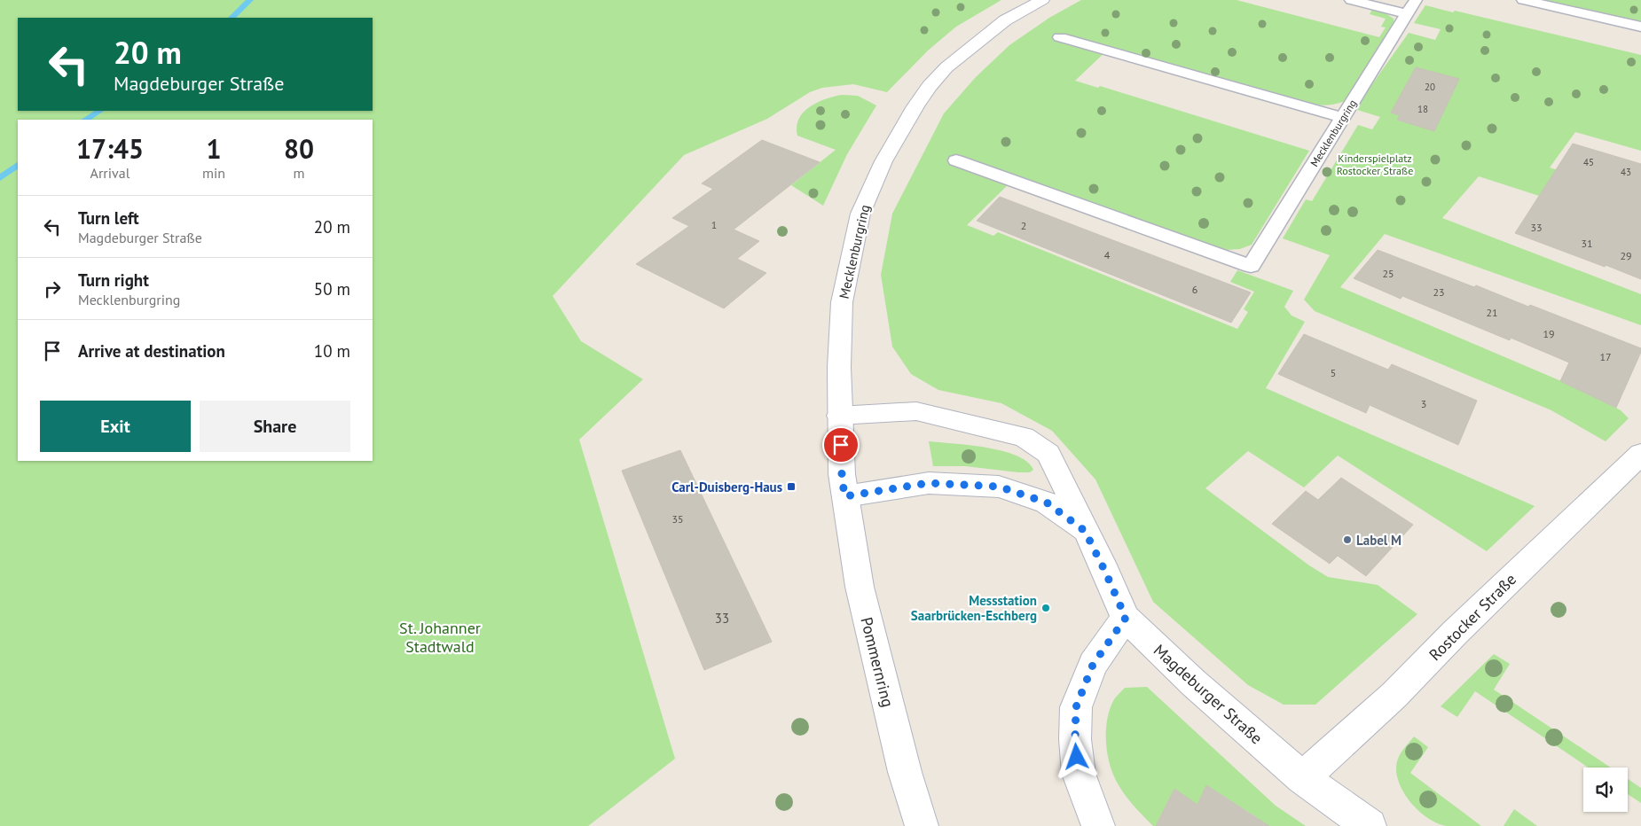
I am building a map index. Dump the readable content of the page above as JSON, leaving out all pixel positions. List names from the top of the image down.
{
  "streets": {
    "street": [
      "Mecklenburgring",
      "Rostocker Straße",
      "Pommernring",
      "Magdeburger Straße"
    ]
  },
  "crossings": [
    ["Mecklenburgring", "Pommernring"],
    ["Mecklenburgring", "Magdeburger Straße"],
    ["Rostocker Straße", "Magdeburger Straße"],
    ["Pommernring", "Magdeburger Straße"]
  ],
  "parks": ["Kinderspielplatz Rostocker Straße", "St. Johanner Stadtwald"],
  "places": {
    "transit": ["Carl-Duisberg-Haus"],
    "other": ["Label M", "Messstation Saarbrücken-Eschberg"]
  },
  "house_numbers": [
    "20",
    "18",
    "45",
    "43",
    "1",
    "2",
    "33",
    "31",
    "4",
    "29",
    "25",
    "6",
    "23",
    "21",
    "19",
    "17",
    "5",
    "3",
    "35",
    "33"
  ],
  "page": {
    "turn": ["20 m", "Magdeburger Straße"],
    "eta": [
      "17:45",
      "Arrival",
      "1",
      "min",
      "80",
      "m"
    ],
    "list": [
      {
        "name": "Turn left",
        "note": "Magdeburger Straße",
        "value": "20 m"
      },
      {
        "name": "Turn right",
        "note": "Mecklenburgring",
        "value": "50 m"
      },
      {
        "name": "Arrive at destination",
        "value": "10 m"
      }
    ],
    "buttons": ["Exit", "Share"]
  }
}
